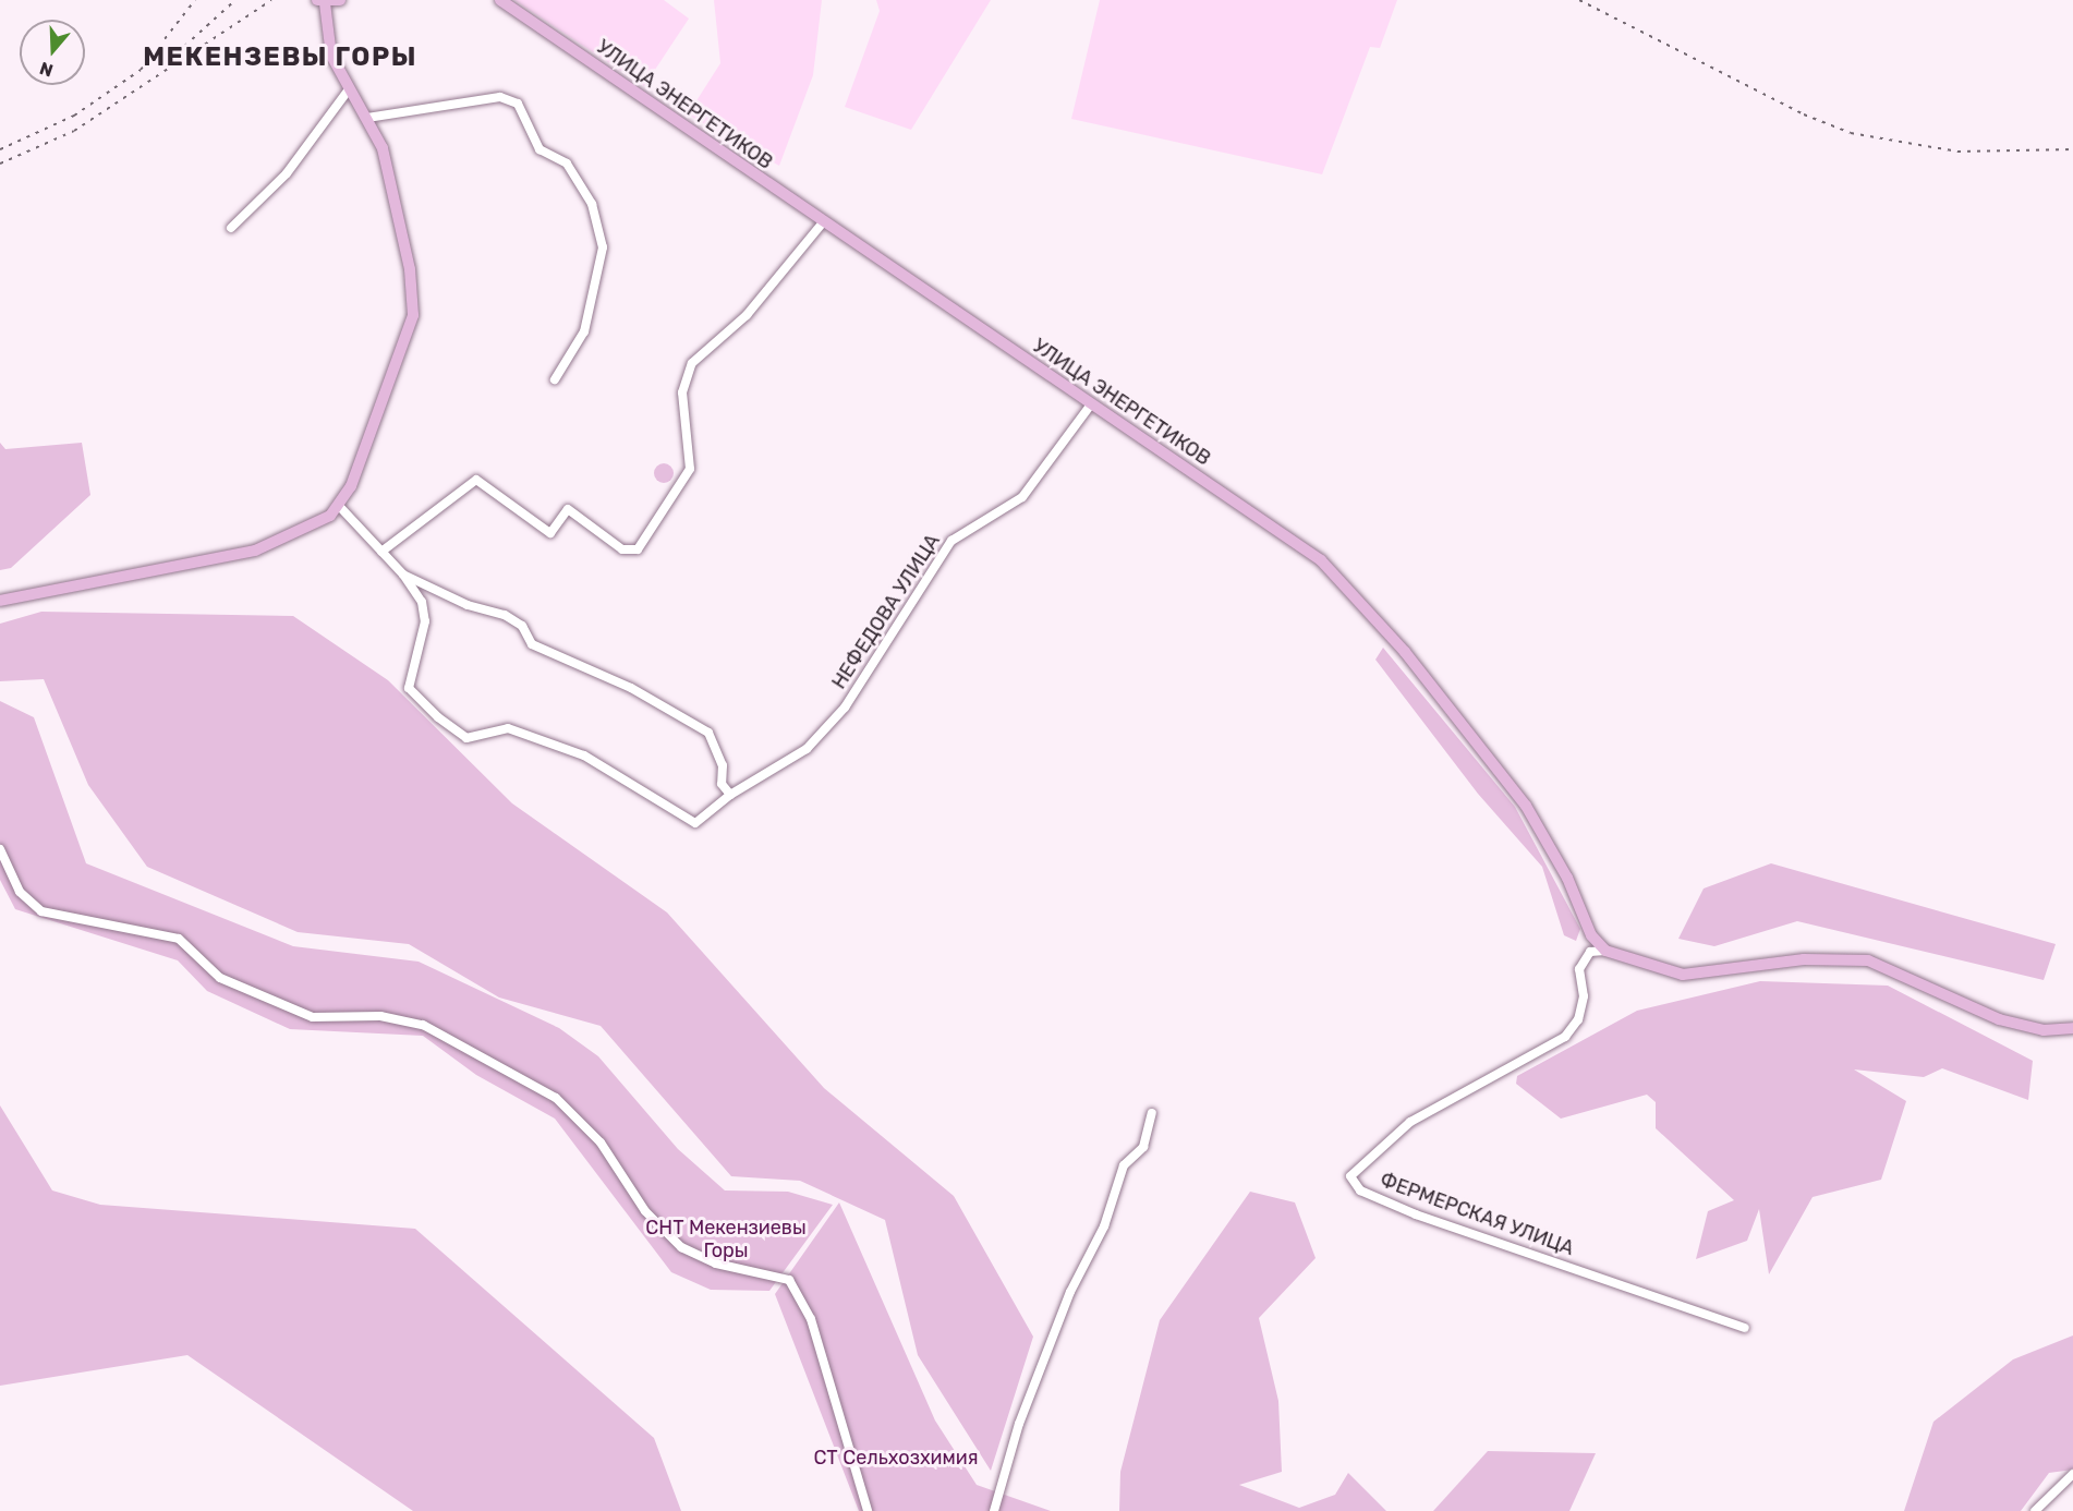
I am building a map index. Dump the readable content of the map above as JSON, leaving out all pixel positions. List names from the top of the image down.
{
  "streets": {
    "main road": ["УЛИЦА ЭНЕРГЕТИКОВ"],
    "street": ["НЕФЕДОВА УЛИЦА", "ФЕРМЕРСКАЯ УЛИЦА"]
  },
  "crossings": [
    ["УЛИЦА ЭНЕРГЕТИКОВ", "НЕФЕДОВА УЛИЦА"],
    ["УЛИЦА ЭНЕРГЕТИКОВ", "ФЕРМЕРСКАЯ УЛИЦА"]
  ],
  "districts": ["МЕКЕНЗЕВЫ ГОРЫ"],
  "parks": ["СНТ Мекензиевы Горы", "СТ Сельхозхимия"],
  "north": "bottom"
}
